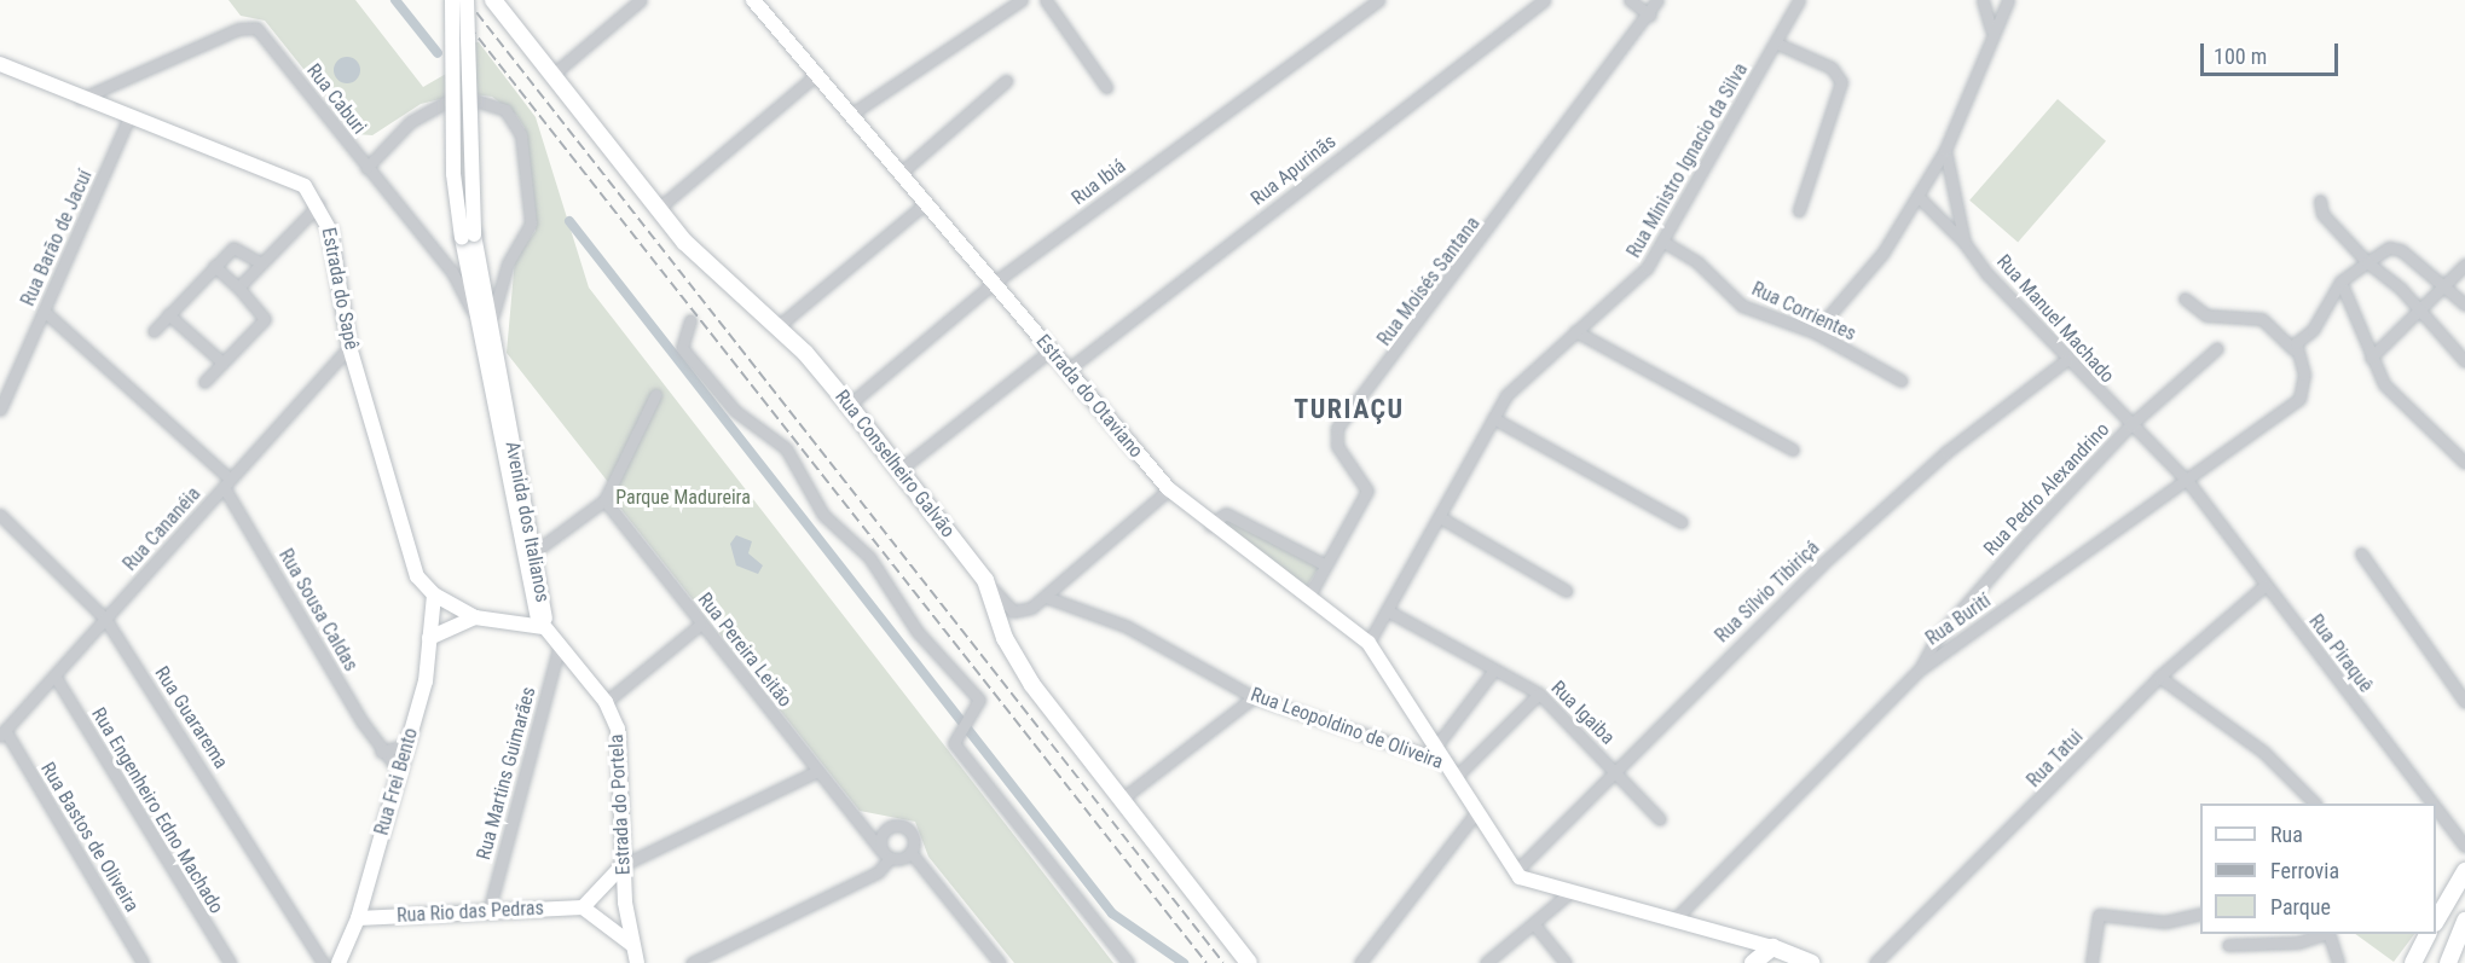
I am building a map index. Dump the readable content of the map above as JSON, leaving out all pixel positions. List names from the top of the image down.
{
  "streets": {
    "main road": ["Rua Conselheiro Galvão"],
    "street": [
      "Rua Caburi",
      "Rua Ministro Ignacio da Silva",
      "Rua Apurinãs",
      "Rua Ibiá",
      "Rua Barão de Jacuí",
      "Rua Moisés Santana",
      "Estrada do Sapê",
      "Rua Corrientes",
      "Rua Manuel Machado",
      "Estrada do Otaviano",
      "Rua Pedro Alexandrino",
      "Avenida dos Italianos",
      "Rua Cananéia",
      "Rua Sílvio Tibiriçá",
      "Rua Sousa Caldas",
      "Rua Burití",
      "Rua Pereira Leitão",
      "Rua Piraquê",
      "Rua Igaiba",
      "Rua Guararema",
      "Rua Leopoldino de Oliveira",
      "Rua Tatui",
      "Rua Martins Guimarães",
      "Rua Frei Bento",
      "Estrada do Portela",
      "Rua Engenheiro Edno Machado",
      "Rua Bastos de Oliveira",
      "Rua Rio das Pedras"
    ]
  },
  "crossings": [
    ["Rua Caburi", "Estrada do Sapê"],
    ["Rua Caburi", "Avenida dos Italianos"],
    ["Rua Ministro Ignacio da Silva", "Rua Corrientes"],
    ["Rua Ministro Ignacio da Silva", "Estrada do Otaviano"],
    ["Rua Ministro Ignacio da Silva", "Rua Igaiba"],
    ["Rua Apurinãs", "Estrada do Otaviano"],
    ["Rua Ibiá", "Estrada do Otaviano"],
    ["Rua Ibiá", "Rua Conselheiro Galvão"],
    ["Rua Barão de Jacuí", "Estrada do Sapê"],
    ["Rua Barão de Jacuí", "Rua Sousa Caldas"],
    ["Rua Moisés Santana", "Estrada do Otaviano"],
    ["Estrada do Sapê", "Rua Cananéia"],
    ["Estrada do Sapê", "Rua Frei Bento"],
    ["Rua Manuel Machado", "Rua Pedro Alexandrino"],
    ["Rua Manuel Machado", "Rua Sílvio Tibiriçá"],
    ["Rua Manuel Machado", "Rua Burití"],
    ["Rua Manuel Machado", "Rua Piraquê"],
    ["Estrada do Otaviano", "Rua Leopoldino de Oliveira"],
    ["Rua Pedro Alexandrino", "Rua Burití"],
    ["Avenida dos Italianos", "Estrada do Portela"],
    ["Rua Cananéia", "Rua Sousa Caldas"],
    ["Rua Cananéia", "Rua Guararema"],
    ["Rua Cananéia", "Rua Engenheiro Edno Machado"],
    ["Rua Cananéia", "Rua Bastos de Oliveira"],
    ["Rua Sílvio Tibiriçá", "Rua Igaiba"],
    ["Rua Sílvio Tibiriçá", "Rua Leopoldino de Oliveira"],
    ["Rua Sousa Caldas", "Rua Frei Bento"],
    ["Rua Burití", "Rua Piraquê"],
    ["Rua Piraquê", "Rua Tatui"],
    ["Rua Martins Guimarães", "Estrada do Portela"],
    ["Rua Martins Guimarães", "Rua Rio das Pedras"],
    ["Rua Frei Bento", "Rua Rio das Pedras"]
  ],
  "districts": ["TURIAÇU"],
  "parks": ["Parque Madureira"],
  "legend": ["Rua", "Ferrovia", "Parque"],
  "scale_bar": "100 m"
}
